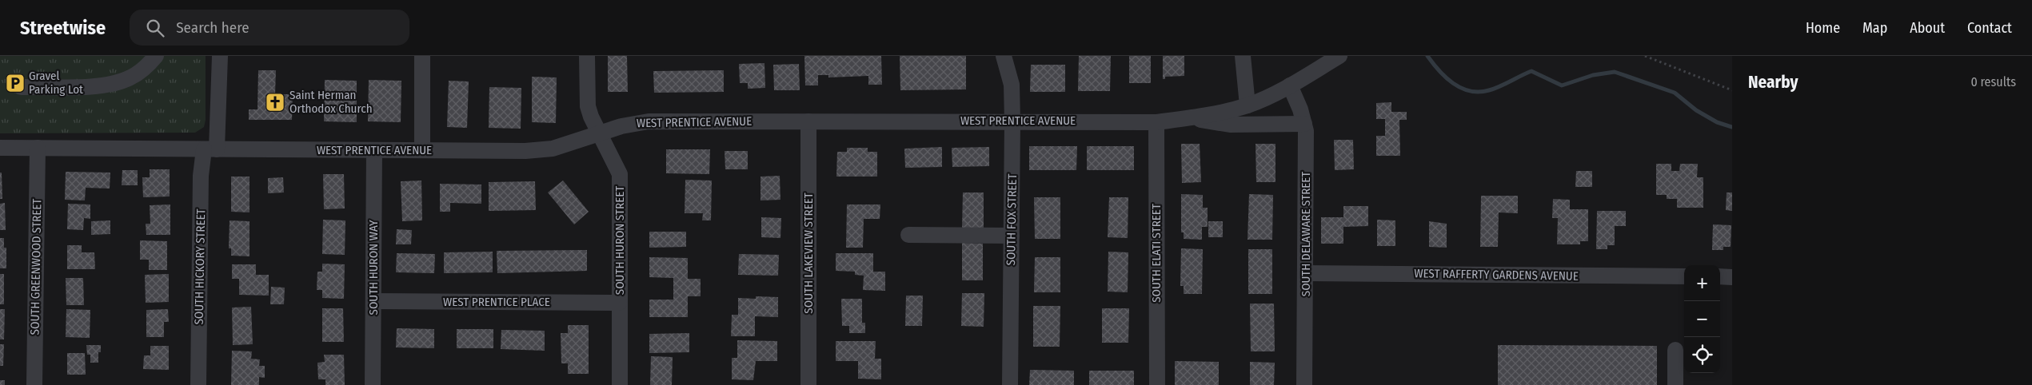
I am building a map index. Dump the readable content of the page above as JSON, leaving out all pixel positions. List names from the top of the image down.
{
  "streets": {
    "street": [
      "WEST PRENTICE AVENUE",
      "SOUTH FOX STREET",
      "SOUTH DELAWARE STREET",
      "SOUTH HURON STREET",
      "SOUTH LAKEVIEW STREET",
      "SOUTH ELATI STREET",
      "SOUTH GREENWOOD STREET",
      "SOUTH HICKORY STREET",
      "SOUTH HURON WAY",
      "WEST RAFFERTY GARDENS AVENUE",
      "WEST PRENTICE PLACE"
    ]
  },
  "crossings": [
    ["WEST PRENTICE AVENUE", "SOUTH FOX STREET"],
    ["WEST PRENTICE AVENUE", "SOUTH DELAWARE STREET"],
    ["WEST PRENTICE AVENUE", "SOUTH HURON STREET"],
    ["WEST PRENTICE AVENUE", "SOUTH LAKEVIEW STREET"],
    ["WEST PRENTICE AVENUE", "SOUTH ELATI STREET"],
    ["WEST PRENTICE AVENUE", "SOUTH GREENWOOD STREET"],
    ["WEST PRENTICE AVENUE", "SOUTH HICKORY STREET"],
    ["WEST PRENTICE AVENUE", "SOUTH HURON WAY"],
    ["SOUTH DELAWARE STREET", "WEST RAFFERTY GARDENS AVENUE"],
    ["SOUTH HURON STREET", "WEST PRENTICE PLACE"],
    ["SOUTH HURON WAY", "WEST PRENTICE PLACE"]
  ],
  "places": {
    "parking": ["Gravel Parking Lot"],
    "church": ["Saint Herman Orthodox Church"]
  },
  "page": {
    "header": "Streetwise",
    "search": "Search here",
    "nav": [
      "Home",
      "Map",
      "About",
      "Contact"
    ],
    "heading": ["Nearby", "0 results"],
    "map_buttons": ["+", "−"]
  }
}
